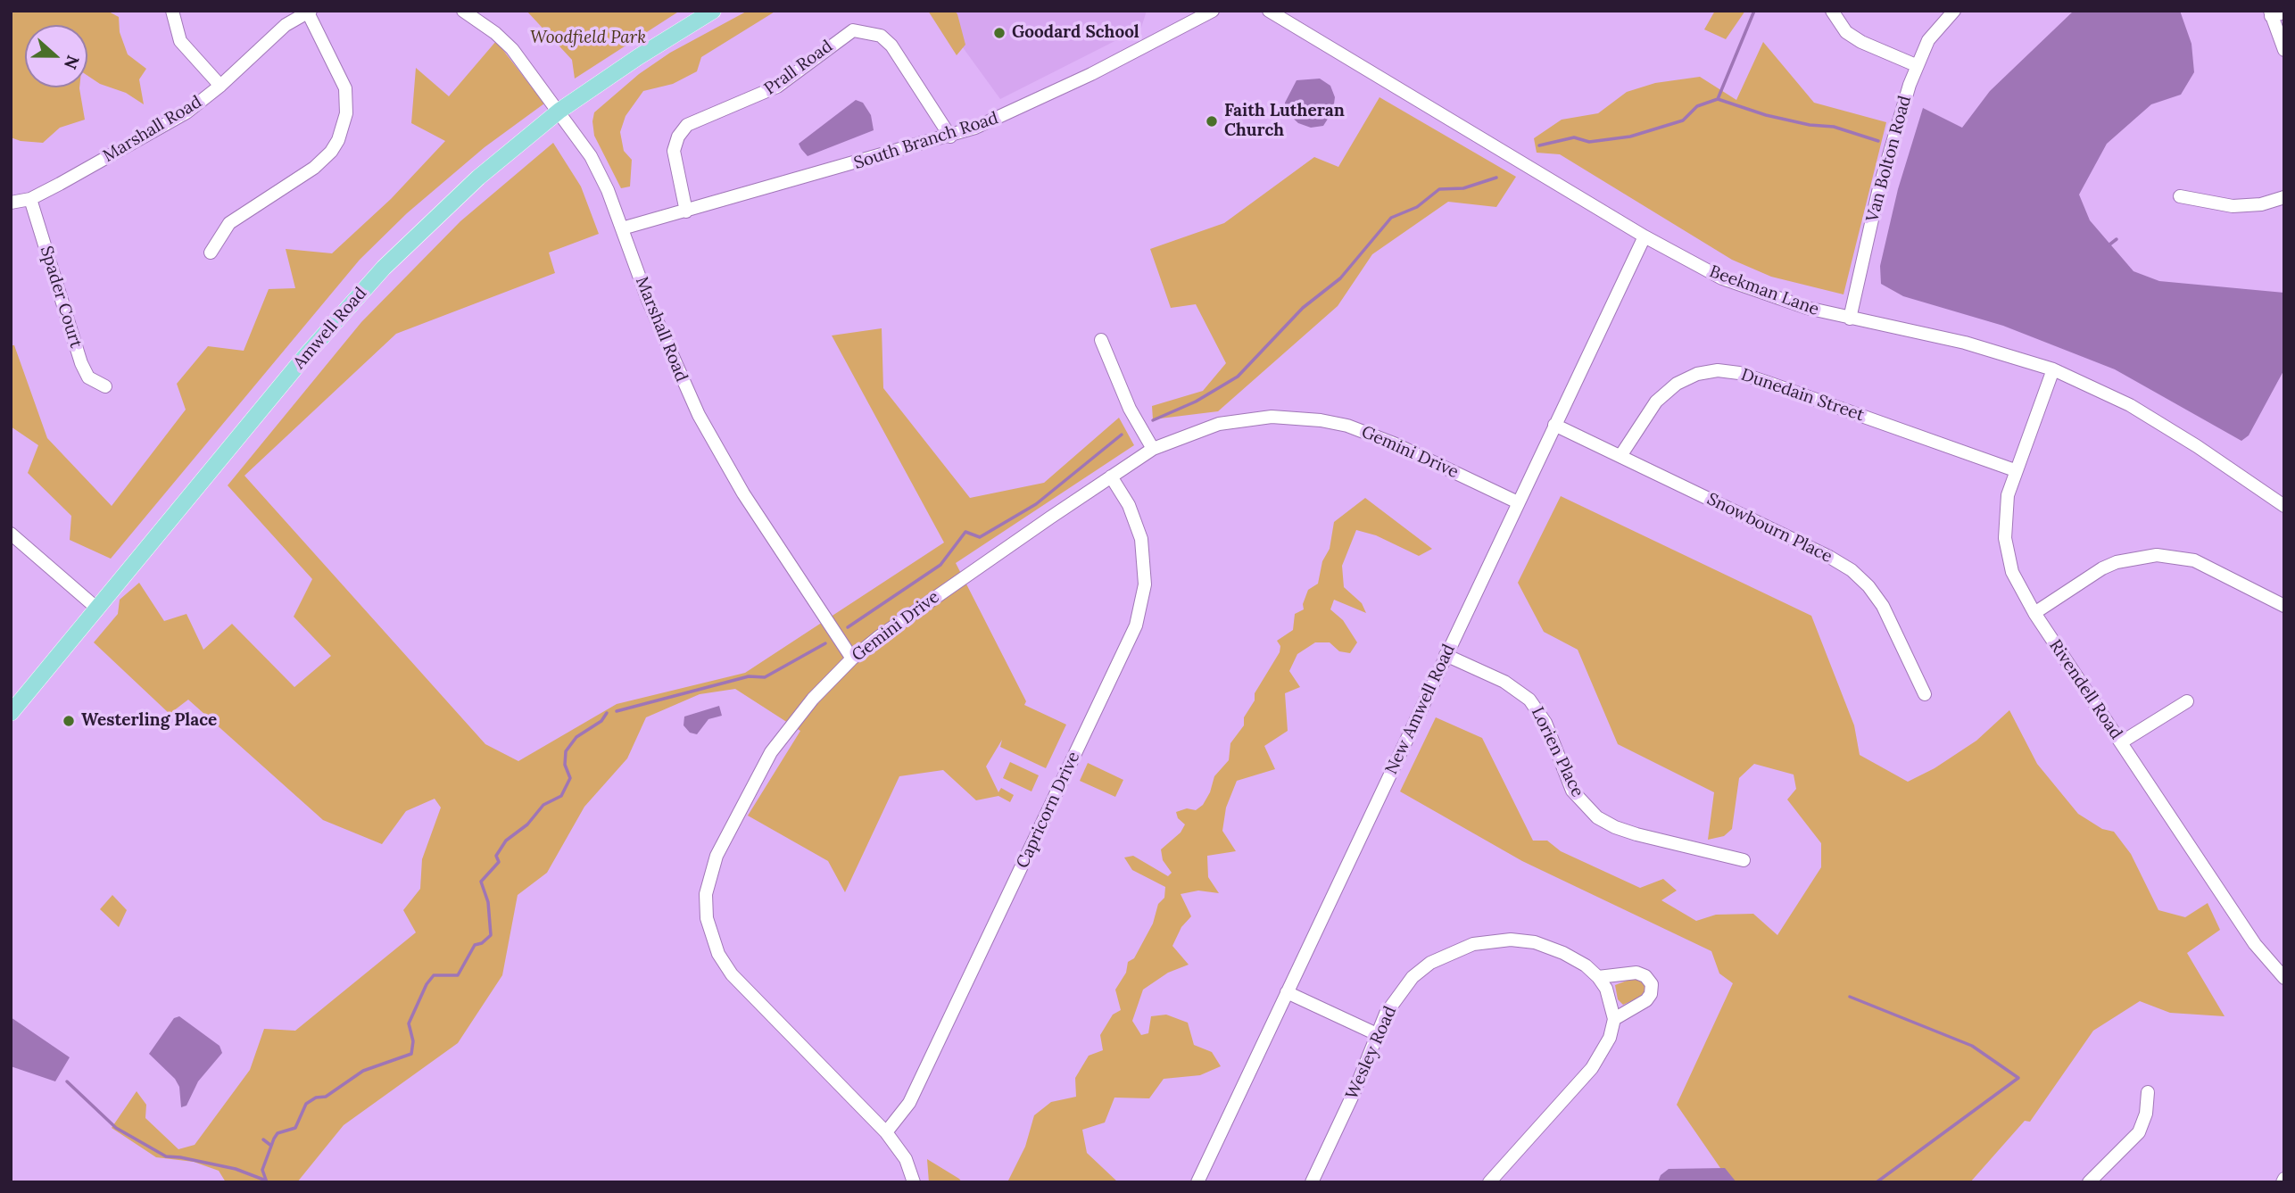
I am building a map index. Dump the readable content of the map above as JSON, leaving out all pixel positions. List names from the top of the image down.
{
  "streets": {
    "main road": ["Amwell Road"],
    "street": [
      "Prall Road",
      "Marshall Road",
      "South Branch Road",
      "Van Bolton Road",
      "Beekman Lane",
      "Spader Court",
      "Dunedain Street",
      "Gemini Drive",
      "Snowbourn Place",
      "Rivendell Road",
      "New Amwell Road",
      "Lorien Place",
      "Capricorn Drive",
      "Wesley Road"
    ]
  },
  "crossings": [
    ["Prall Road", "South Branch Road"],
    ["Marshall Road", "South Branch Road"],
    ["Marshall Road", "Spader Court"],
    ["Marshall Road", "Amwell Road"],
    ["Marshall Road", "Gemini Drive"],
    ["Van Bolton Road", "Beekman Lane"],
    ["Beekman Lane", "Rivendell Road"],
    ["Beekman Lane", "New Amwell Road"],
    ["Dunedain Street", "Snowbourn Place"],
    ["Dunedain Street", "Rivendell Road"],
    ["Gemini Drive", "New Amwell Road"],
    ["Gemini Drive", "Capricorn Drive"],
    ["Snowbourn Place", "New Amwell Road"],
    ["New Amwell Road", "Lorien Place"]
  ],
  "parks": ["Woodfield Park"],
  "places": ["Goodard School", "Faith Lutheran Church", "Westerling Place"],
  "north": "right"
}
